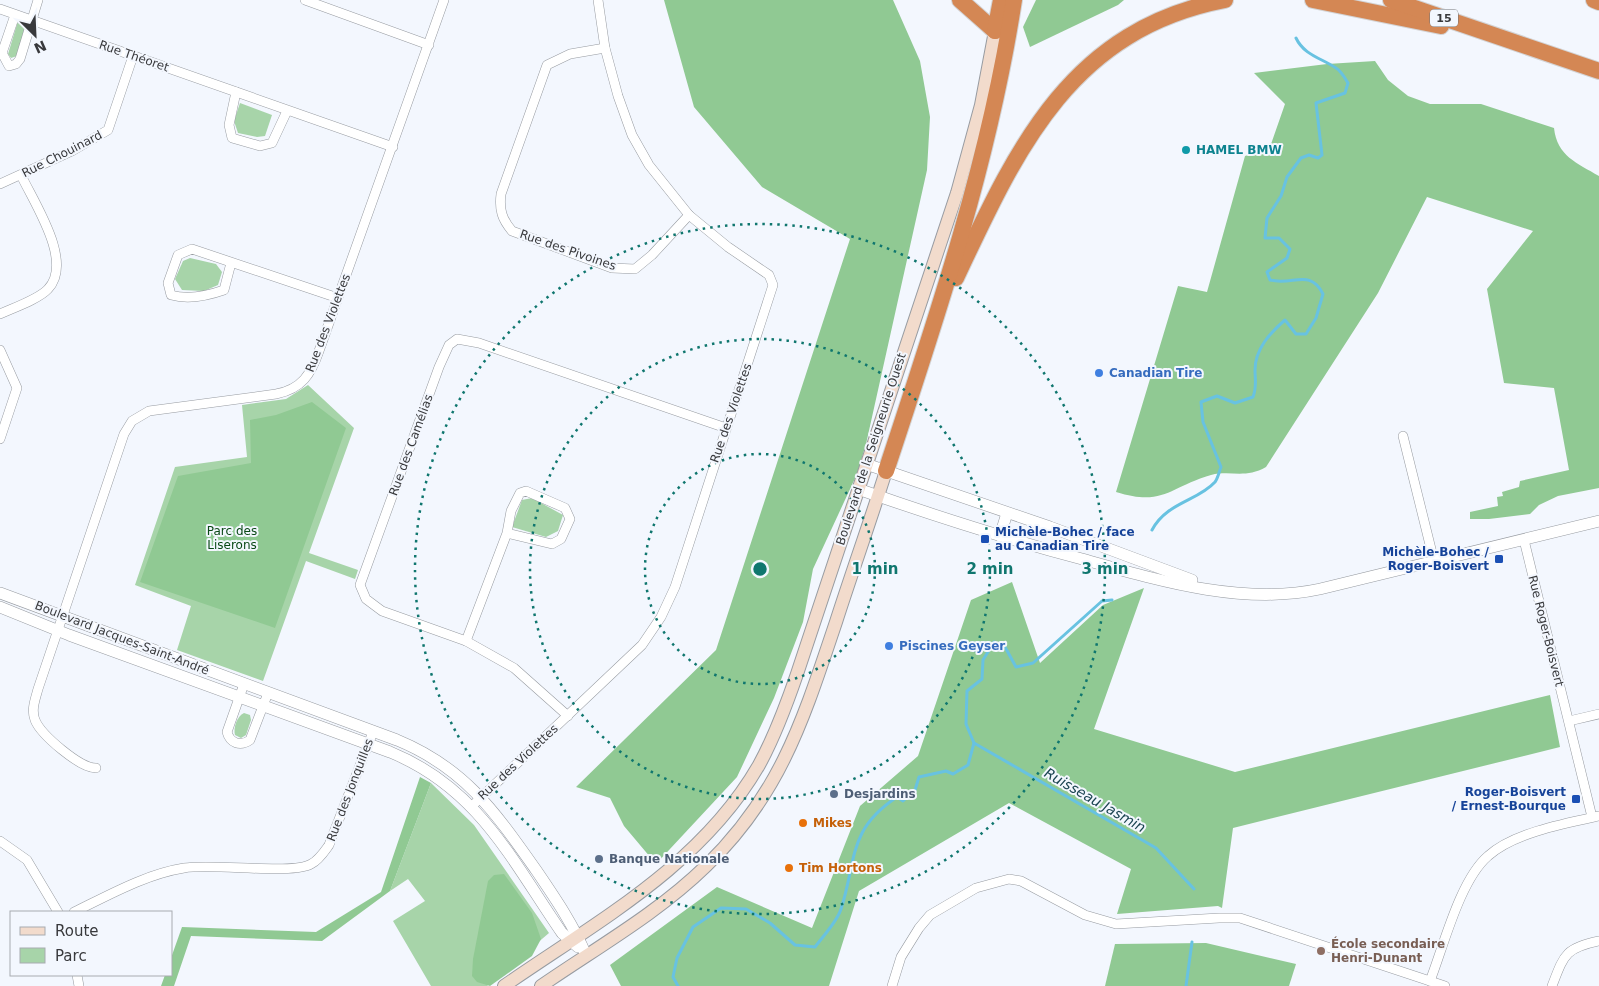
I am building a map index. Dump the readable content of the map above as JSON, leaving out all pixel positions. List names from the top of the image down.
{
  "streets": {
    "highway": ["15"],
    "main road": ["Boulevard de la Seigneurie Ouest"],
    "street": [
      "Rue Théoret",
      "Rue Chouinard",
      "Rue des Pivoines",
      "Rue des Violettes",
      "Rue des Camélias",
      "Rue Roger-Boisvert",
      "Boulevard Jacques-Saint-André",
      "Rue des Jonquilles"
    ]
  },
  "crossings": [
    ["Rue Théoret", "Rue Chouinard"],
    ["Rue Théoret", "Rue des Violettes"],
    ["Rue des Pivoines", "Rue des Violettes"],
    ["Rue des Violettes", "Rue des Camélias"],
    ["Rue des Violettes", "Boulevard Jacques-Saint-André"],
    ["Boulevard de la Seigneurie Ouest", "Boulevard Jacques-Saint-André"],
    ["Boulevard Jacques-Saint-André", "Rue des Jonquilles"]
  ],
  "water": ["Ruisseau Jasmin"],
  "parks": ["Parc des Liserons"],
  "places": {
    "other": [
      "HAMEL BMW",
      "Canadian Tire",
      "Piscines Geyser",
      "Desjardins",
      "Mikes",
      "Banque Nationale",
      "Tim Hortons",
      "École secondaire Henri-Dunant"
    ],
    "transit": ["Michèle-Bohec / face au Canadian Tire", "Michèle-Bohec / Roger-Boisvert", "Roger-Boisvert / Ernest-Bourque"]
  },
  "legend": ["Route", "Parc"],
  "north": "bottom right",
  "rings": ["1 min", "2 min", "3 min"]
}
